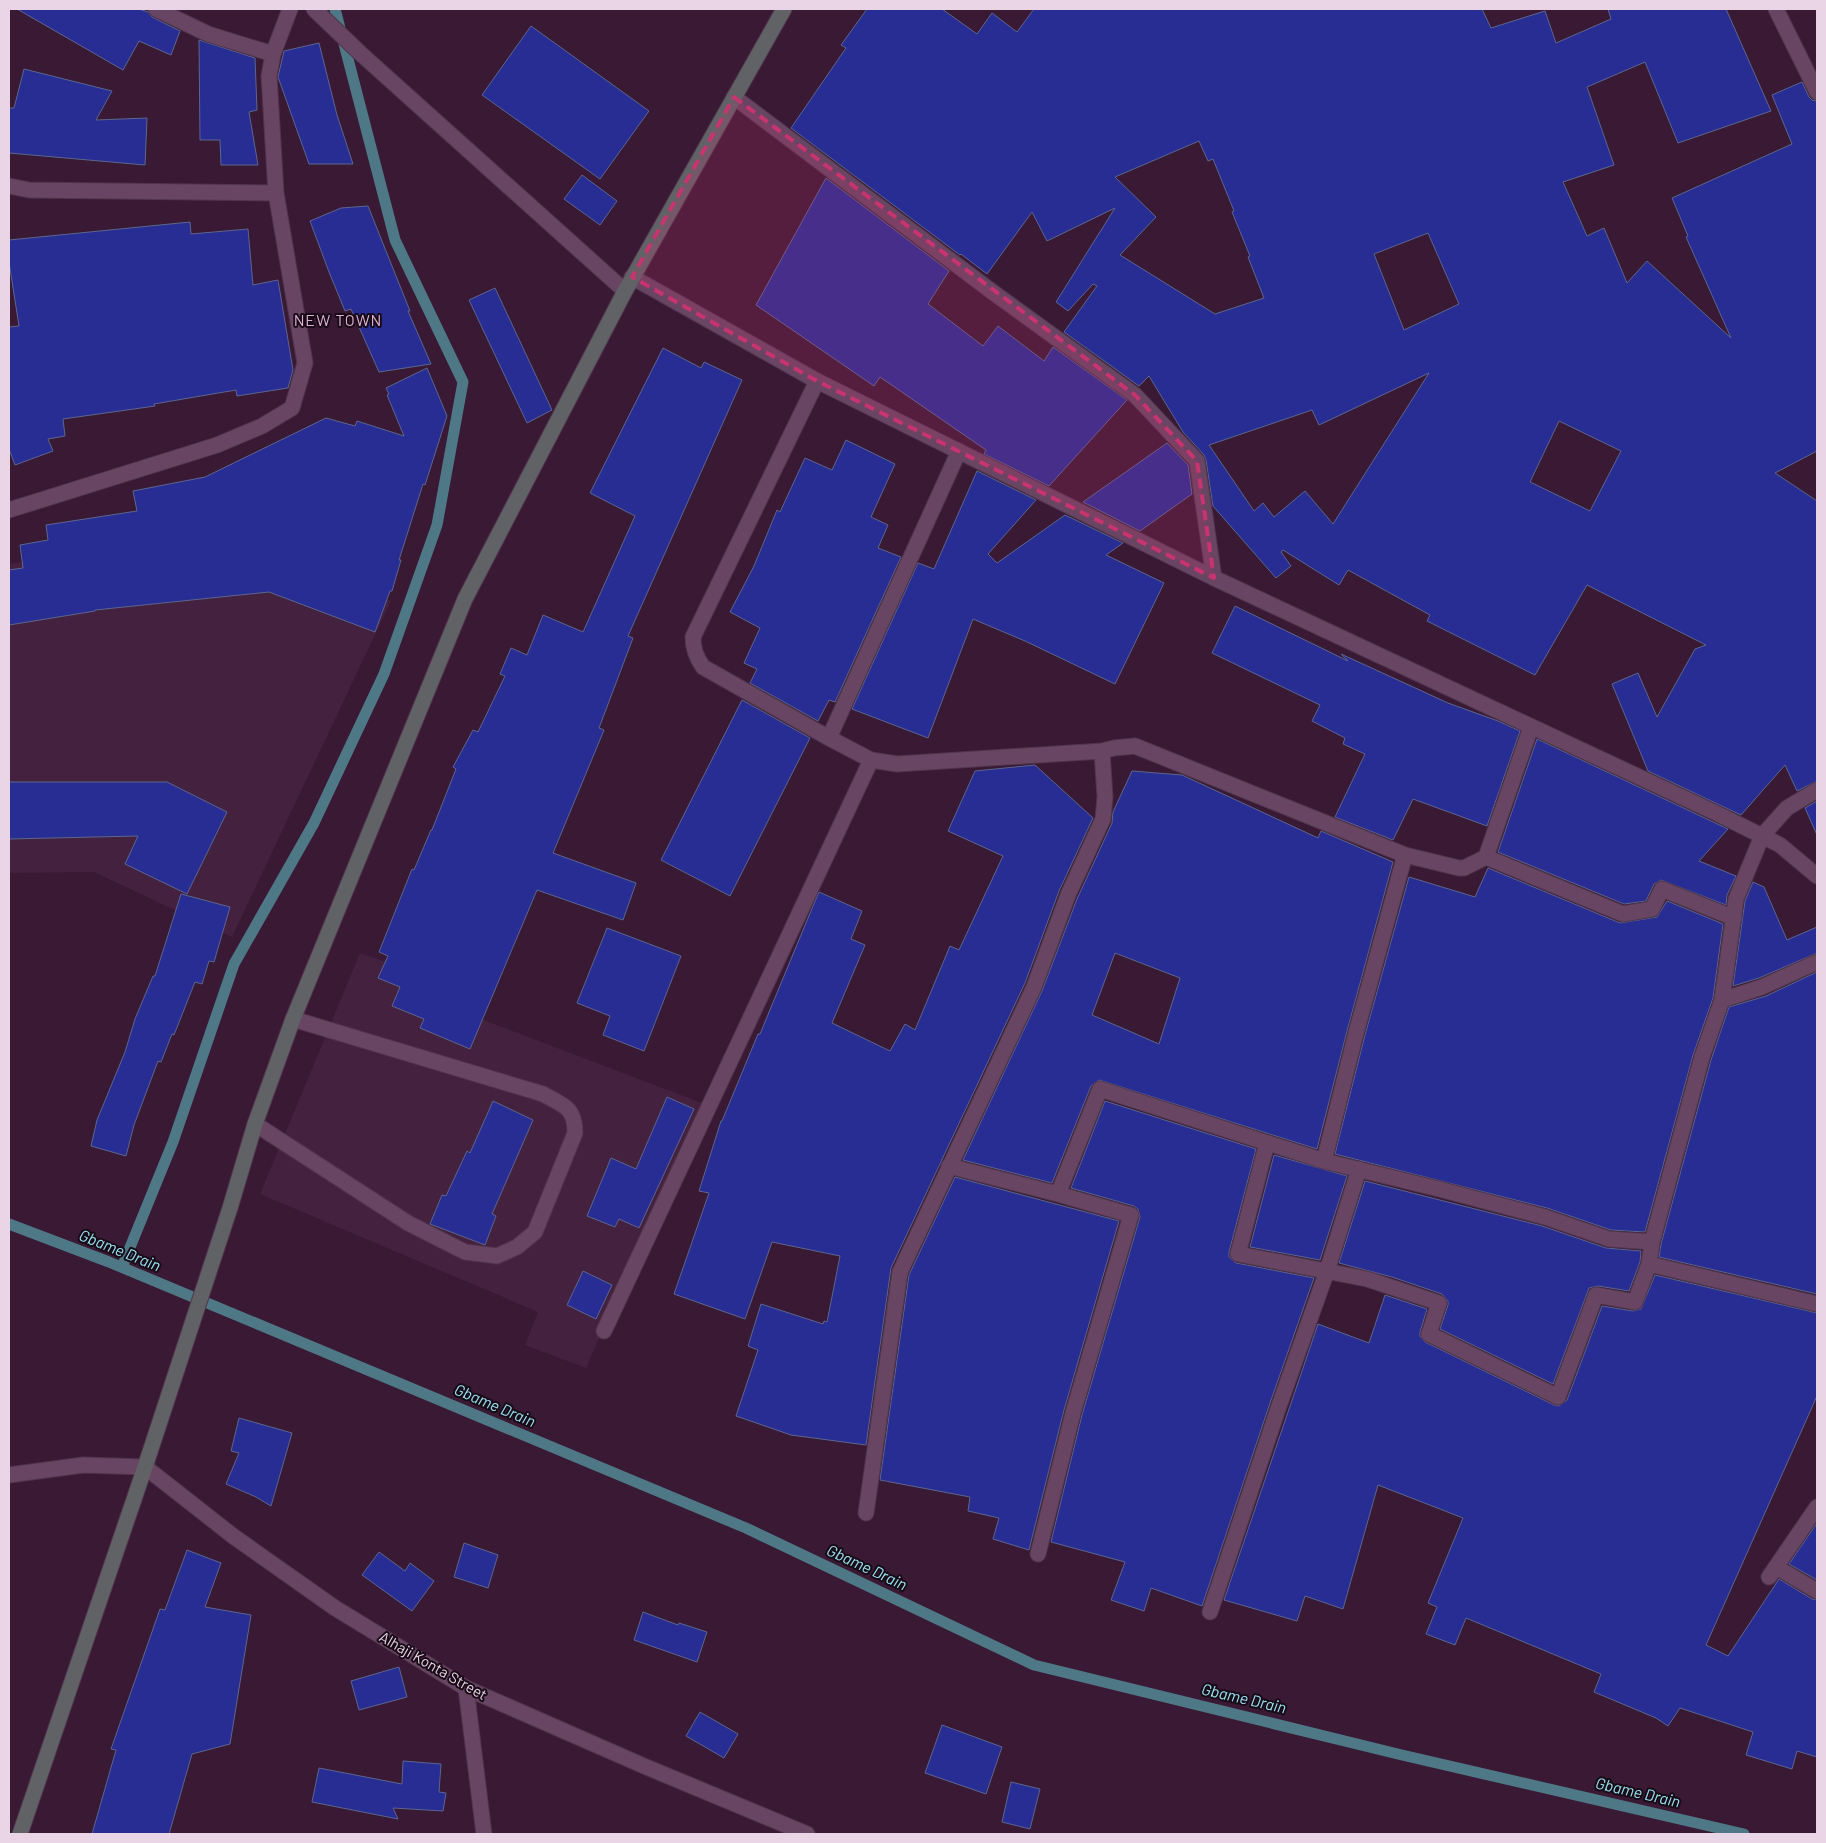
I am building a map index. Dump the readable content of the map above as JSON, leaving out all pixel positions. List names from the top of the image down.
{
  "streets": {
    "street": ["Alhaji Konta Street"]
  },
  "districts": ["NEW TOWN"],
  "water": ["Gbame Drain"]
}
